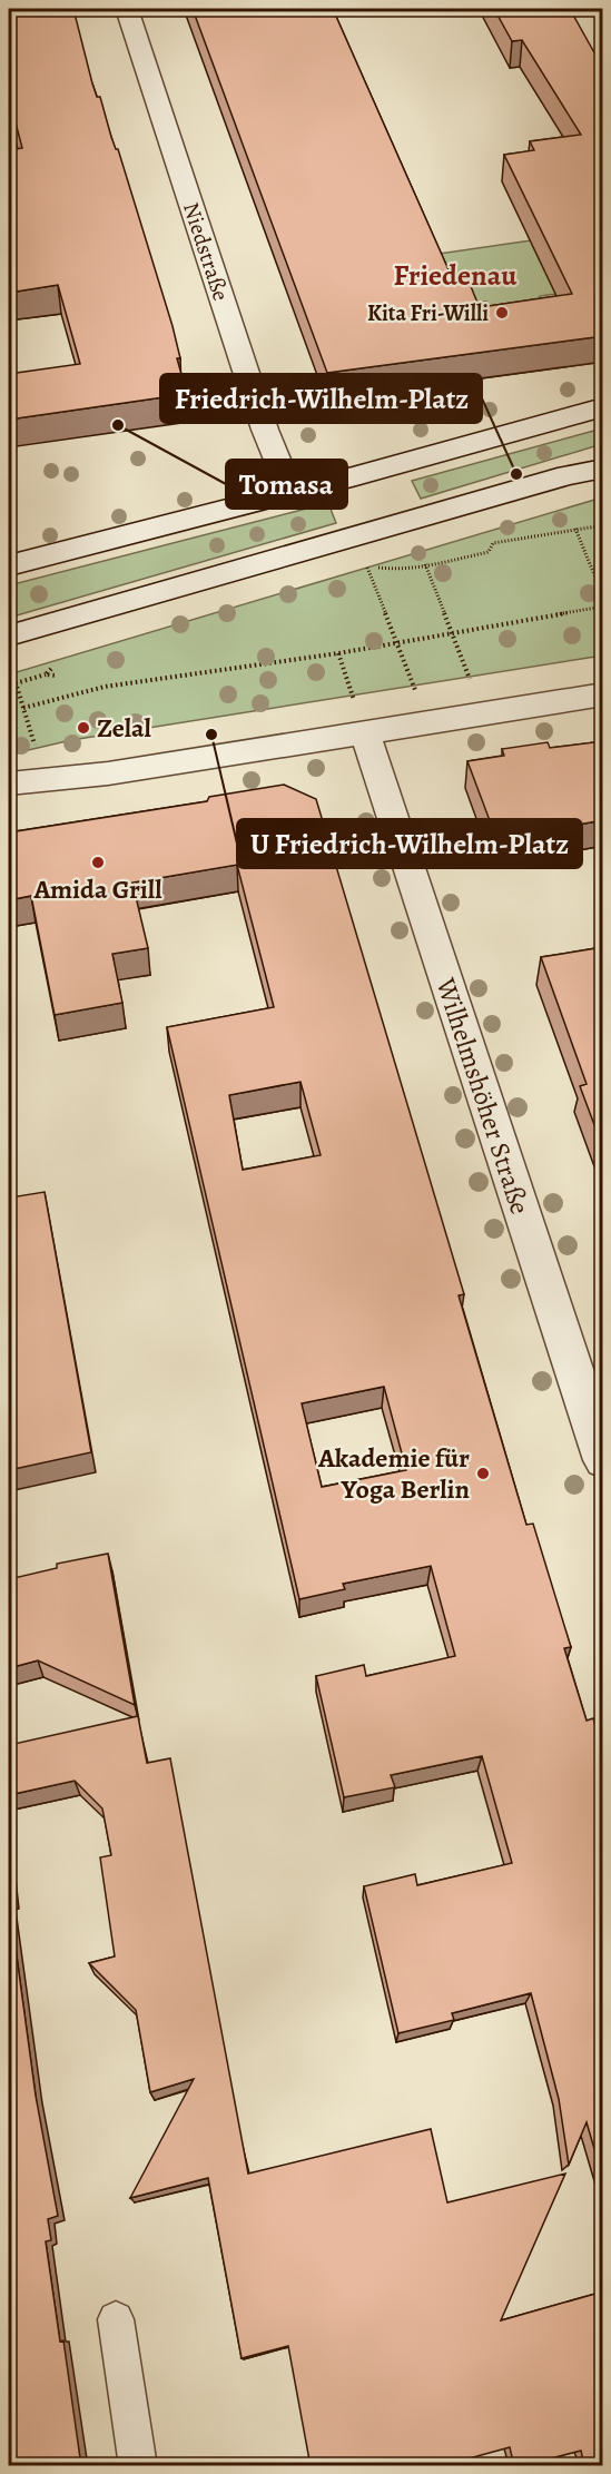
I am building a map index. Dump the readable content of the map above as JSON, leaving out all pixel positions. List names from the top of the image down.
{
  "streets": {
    "street": ["Niedstraße", "Wilhelmshöher Straße"]
  },
  "districts": ["Friedenau"],
  "places": [
    "Kita Fri-Willi",
    "Tomasa",
    "Friedrich-Wilhelm-Platz",
    "Zelal",
    "U Friedrich-Wilhelm-Platz",
    "Amida Grill",
    "Akademie für Yoga Berlin"
  ]
}
